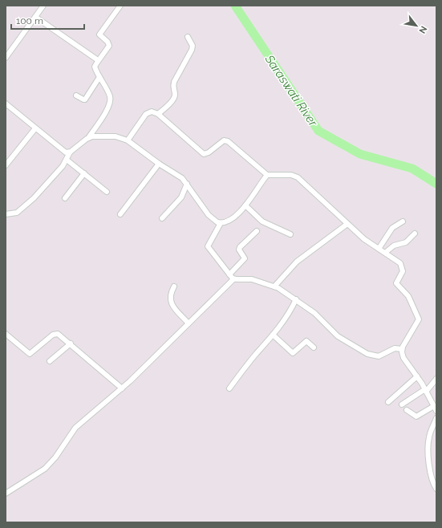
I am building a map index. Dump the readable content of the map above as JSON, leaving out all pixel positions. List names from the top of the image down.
{
  "water": ["Saraswati River"],
  "scale_bar": "100 m",
  "north": "bottom right"
}
